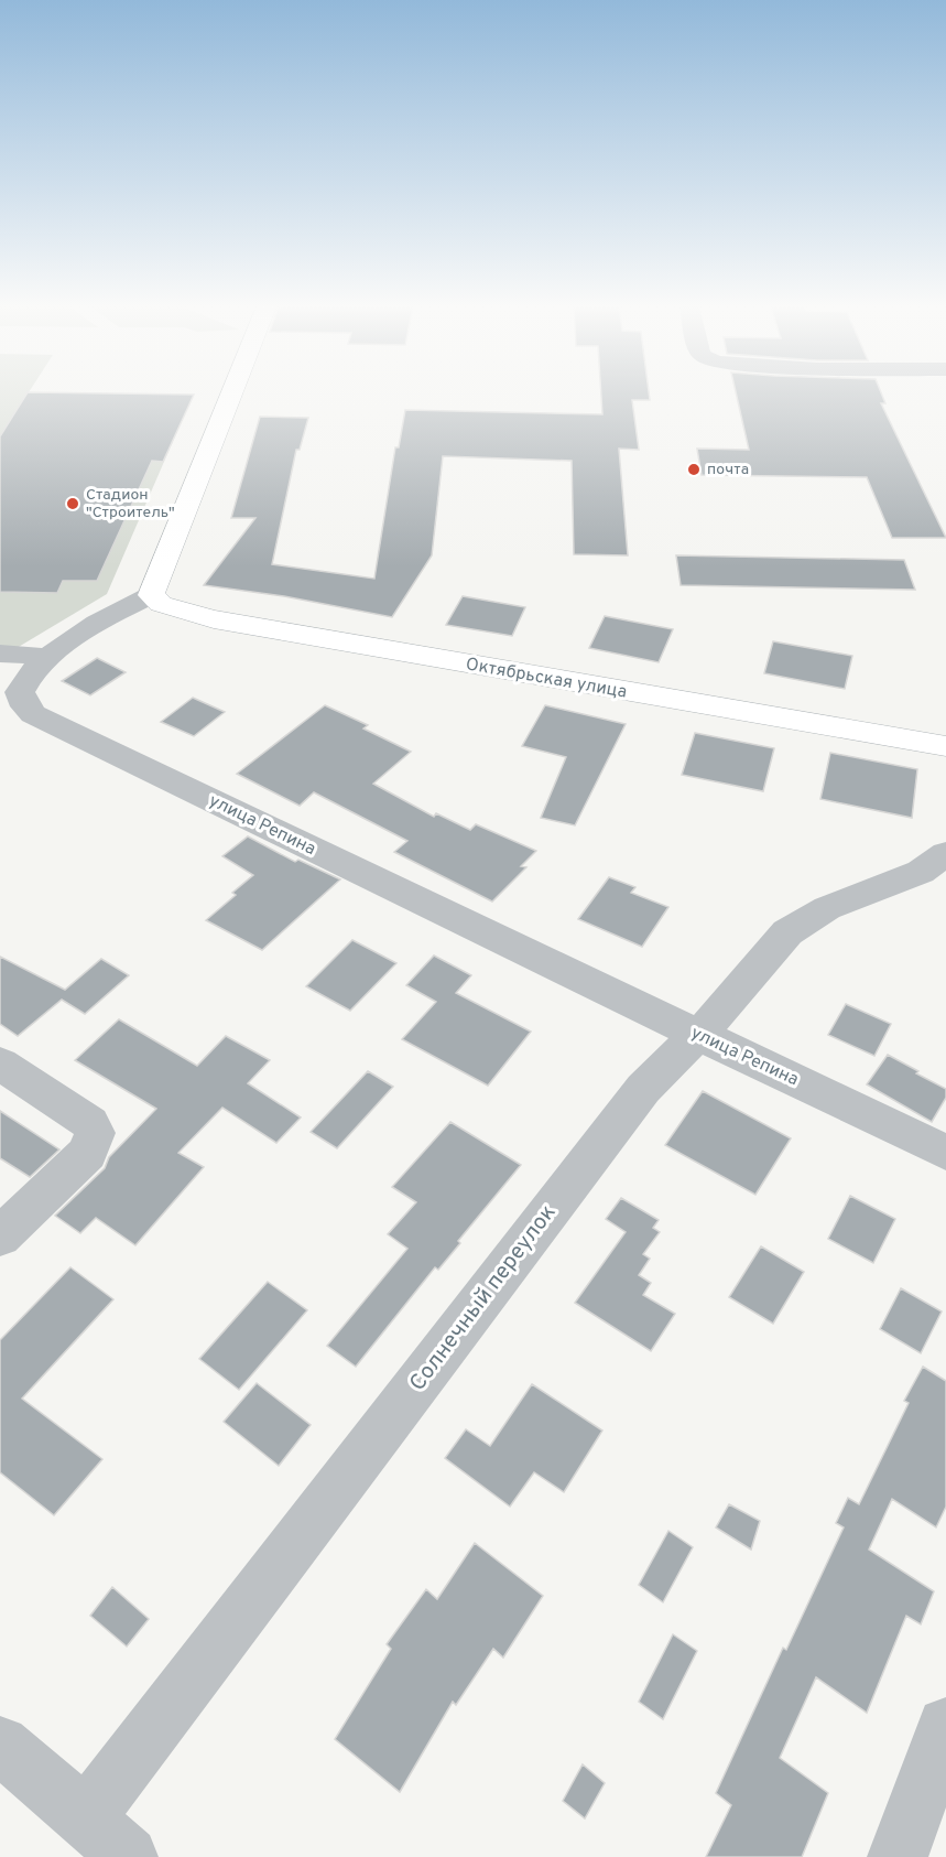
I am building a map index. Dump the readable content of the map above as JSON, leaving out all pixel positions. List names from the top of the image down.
{
  "streets": {
    "street": ["Октябрьская улица", "улица Репина", "Солнечный переулок"]
  },
  "crossings": [
    ["Октябрьская улица", "улица Репина"],
    ["улица Репина", "Солнечный переулок"]
  ],
  "places": ["почта", "Стадион \"Строитель\""]
}
